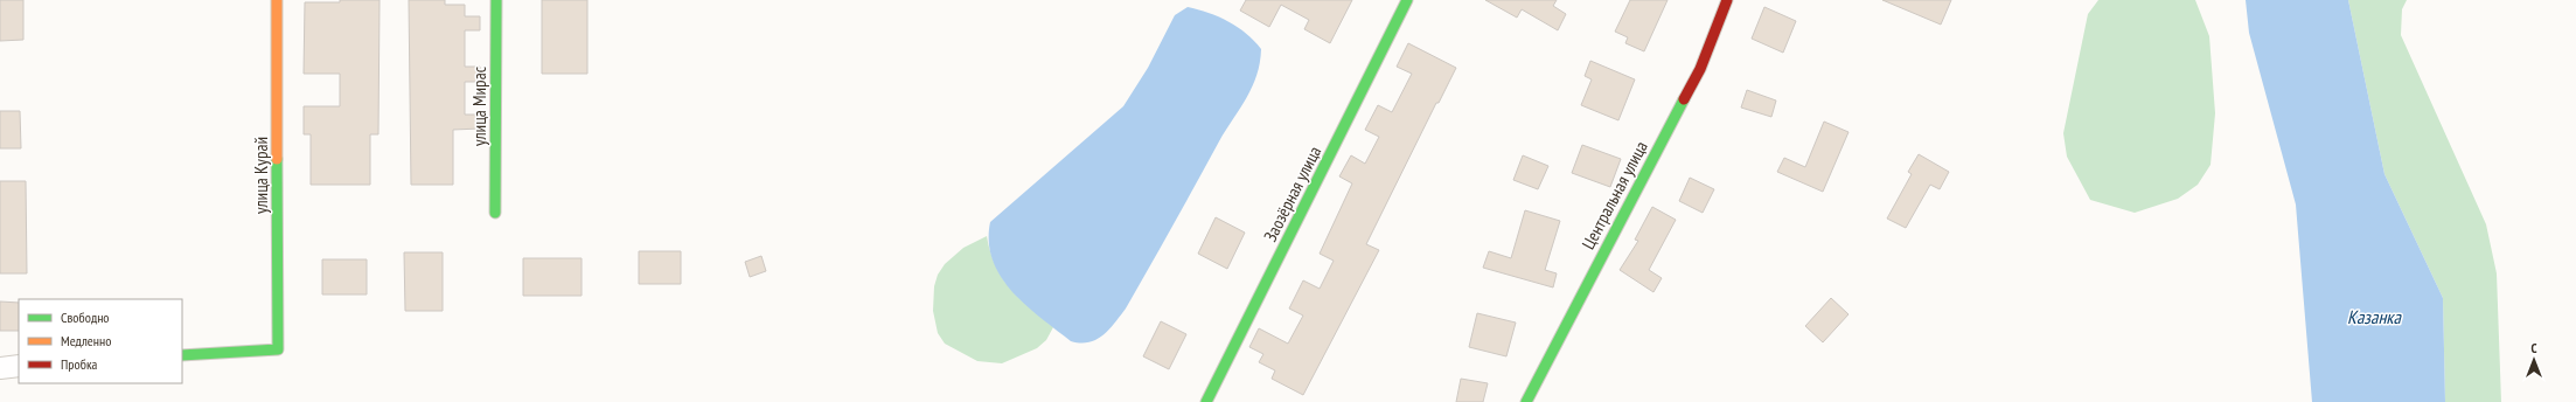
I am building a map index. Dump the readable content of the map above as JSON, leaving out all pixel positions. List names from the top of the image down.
{
  "streets": {
    "street": [
      "улица Мирас",
      "улица Курай",
      "Заозёрная улица",
      "Центральная улица"
    ]
  },
  "water": ["Казанка"],
  "legend": ["Свободно", "Медленно", "Пробка"],
  "north": "top"
}
